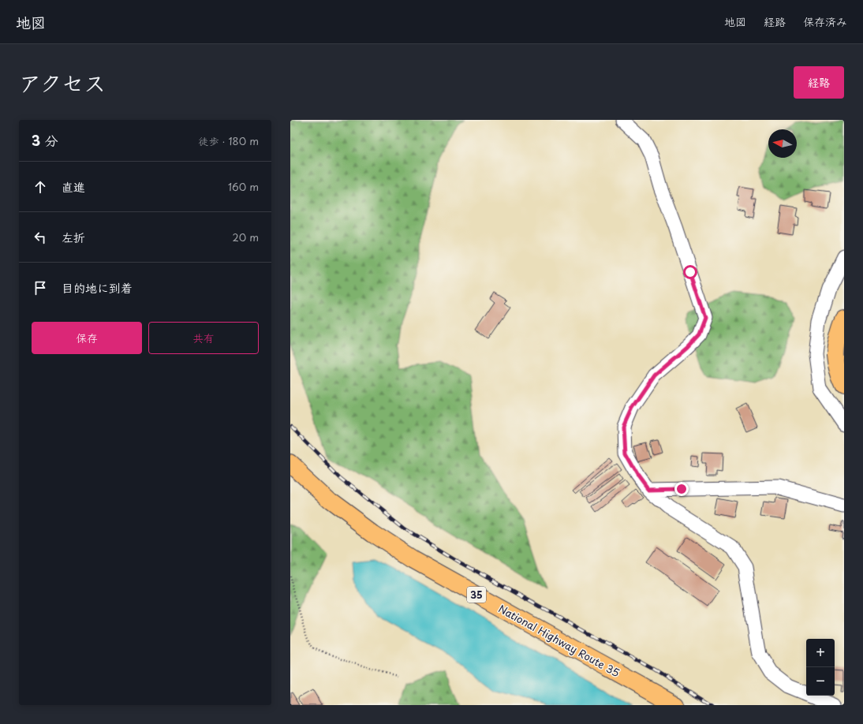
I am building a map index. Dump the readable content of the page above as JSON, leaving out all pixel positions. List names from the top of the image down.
{
  "streets": {
    "highway": ["35", "National Highway Route 35"]
  },
  "north": "left",
  "page": {
    "header": "地図",
    "nav": ["地図", "経路", "保存済み"],
    "title": "アクセス",
    "buttons": [
      "経路",
      ["保存", "共有"]
    ],
    "heading": ["3 分", "徒歩 · 180 m"],
    "list": [
      ["直進", "160 m"],
      ["左折", "20 m"],
      "目的地に到着"
    ],
    "map_buttons": ["+", "−"]
  }
}
